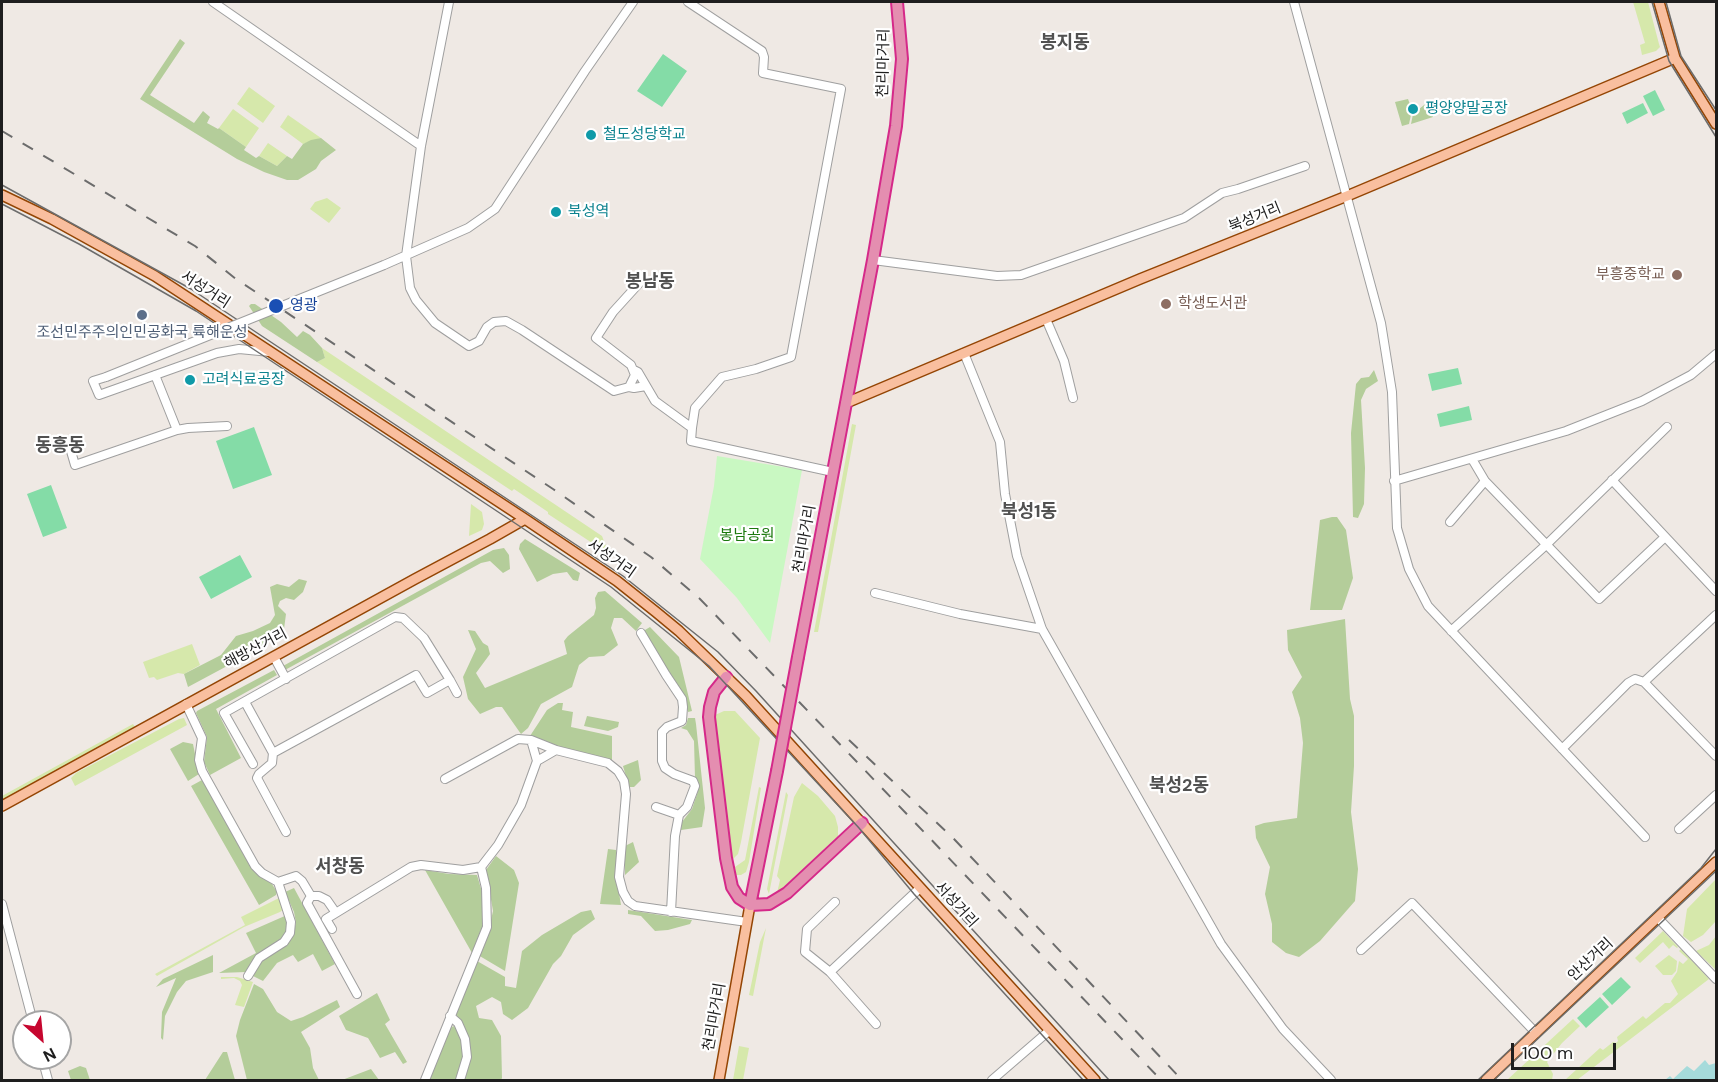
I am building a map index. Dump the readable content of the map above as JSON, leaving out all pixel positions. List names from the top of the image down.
{
  "streets": {
    "highway": ["천리마거리"],
    "main road": [
      "북성거리",
      "서성거리",
      "해방산거리",
      "안산거리"
    ]
  },
  "crossings": [
    ["천리마거리", "북성거리"],
    ["서성거리", "해방산거리"]
  ],
  "districts": [
    "봉지동",
    "봉남동",
    "동흥동",
    "북성1동",
    "북성2동",
    "서창동"
  ],
  "parks": ["봉남공원"],
  "places": [
    "평양양말공장",
    "철도성당학교",
    "북성역",
    "부흥중학교",
    "학생도서관",
    "영광",
    "조선민주주의인민공화국 륙해운성",
    "고려식료공장"
  ],
  "scale_bar": "100 m",
  "north": "bottom right"
}
